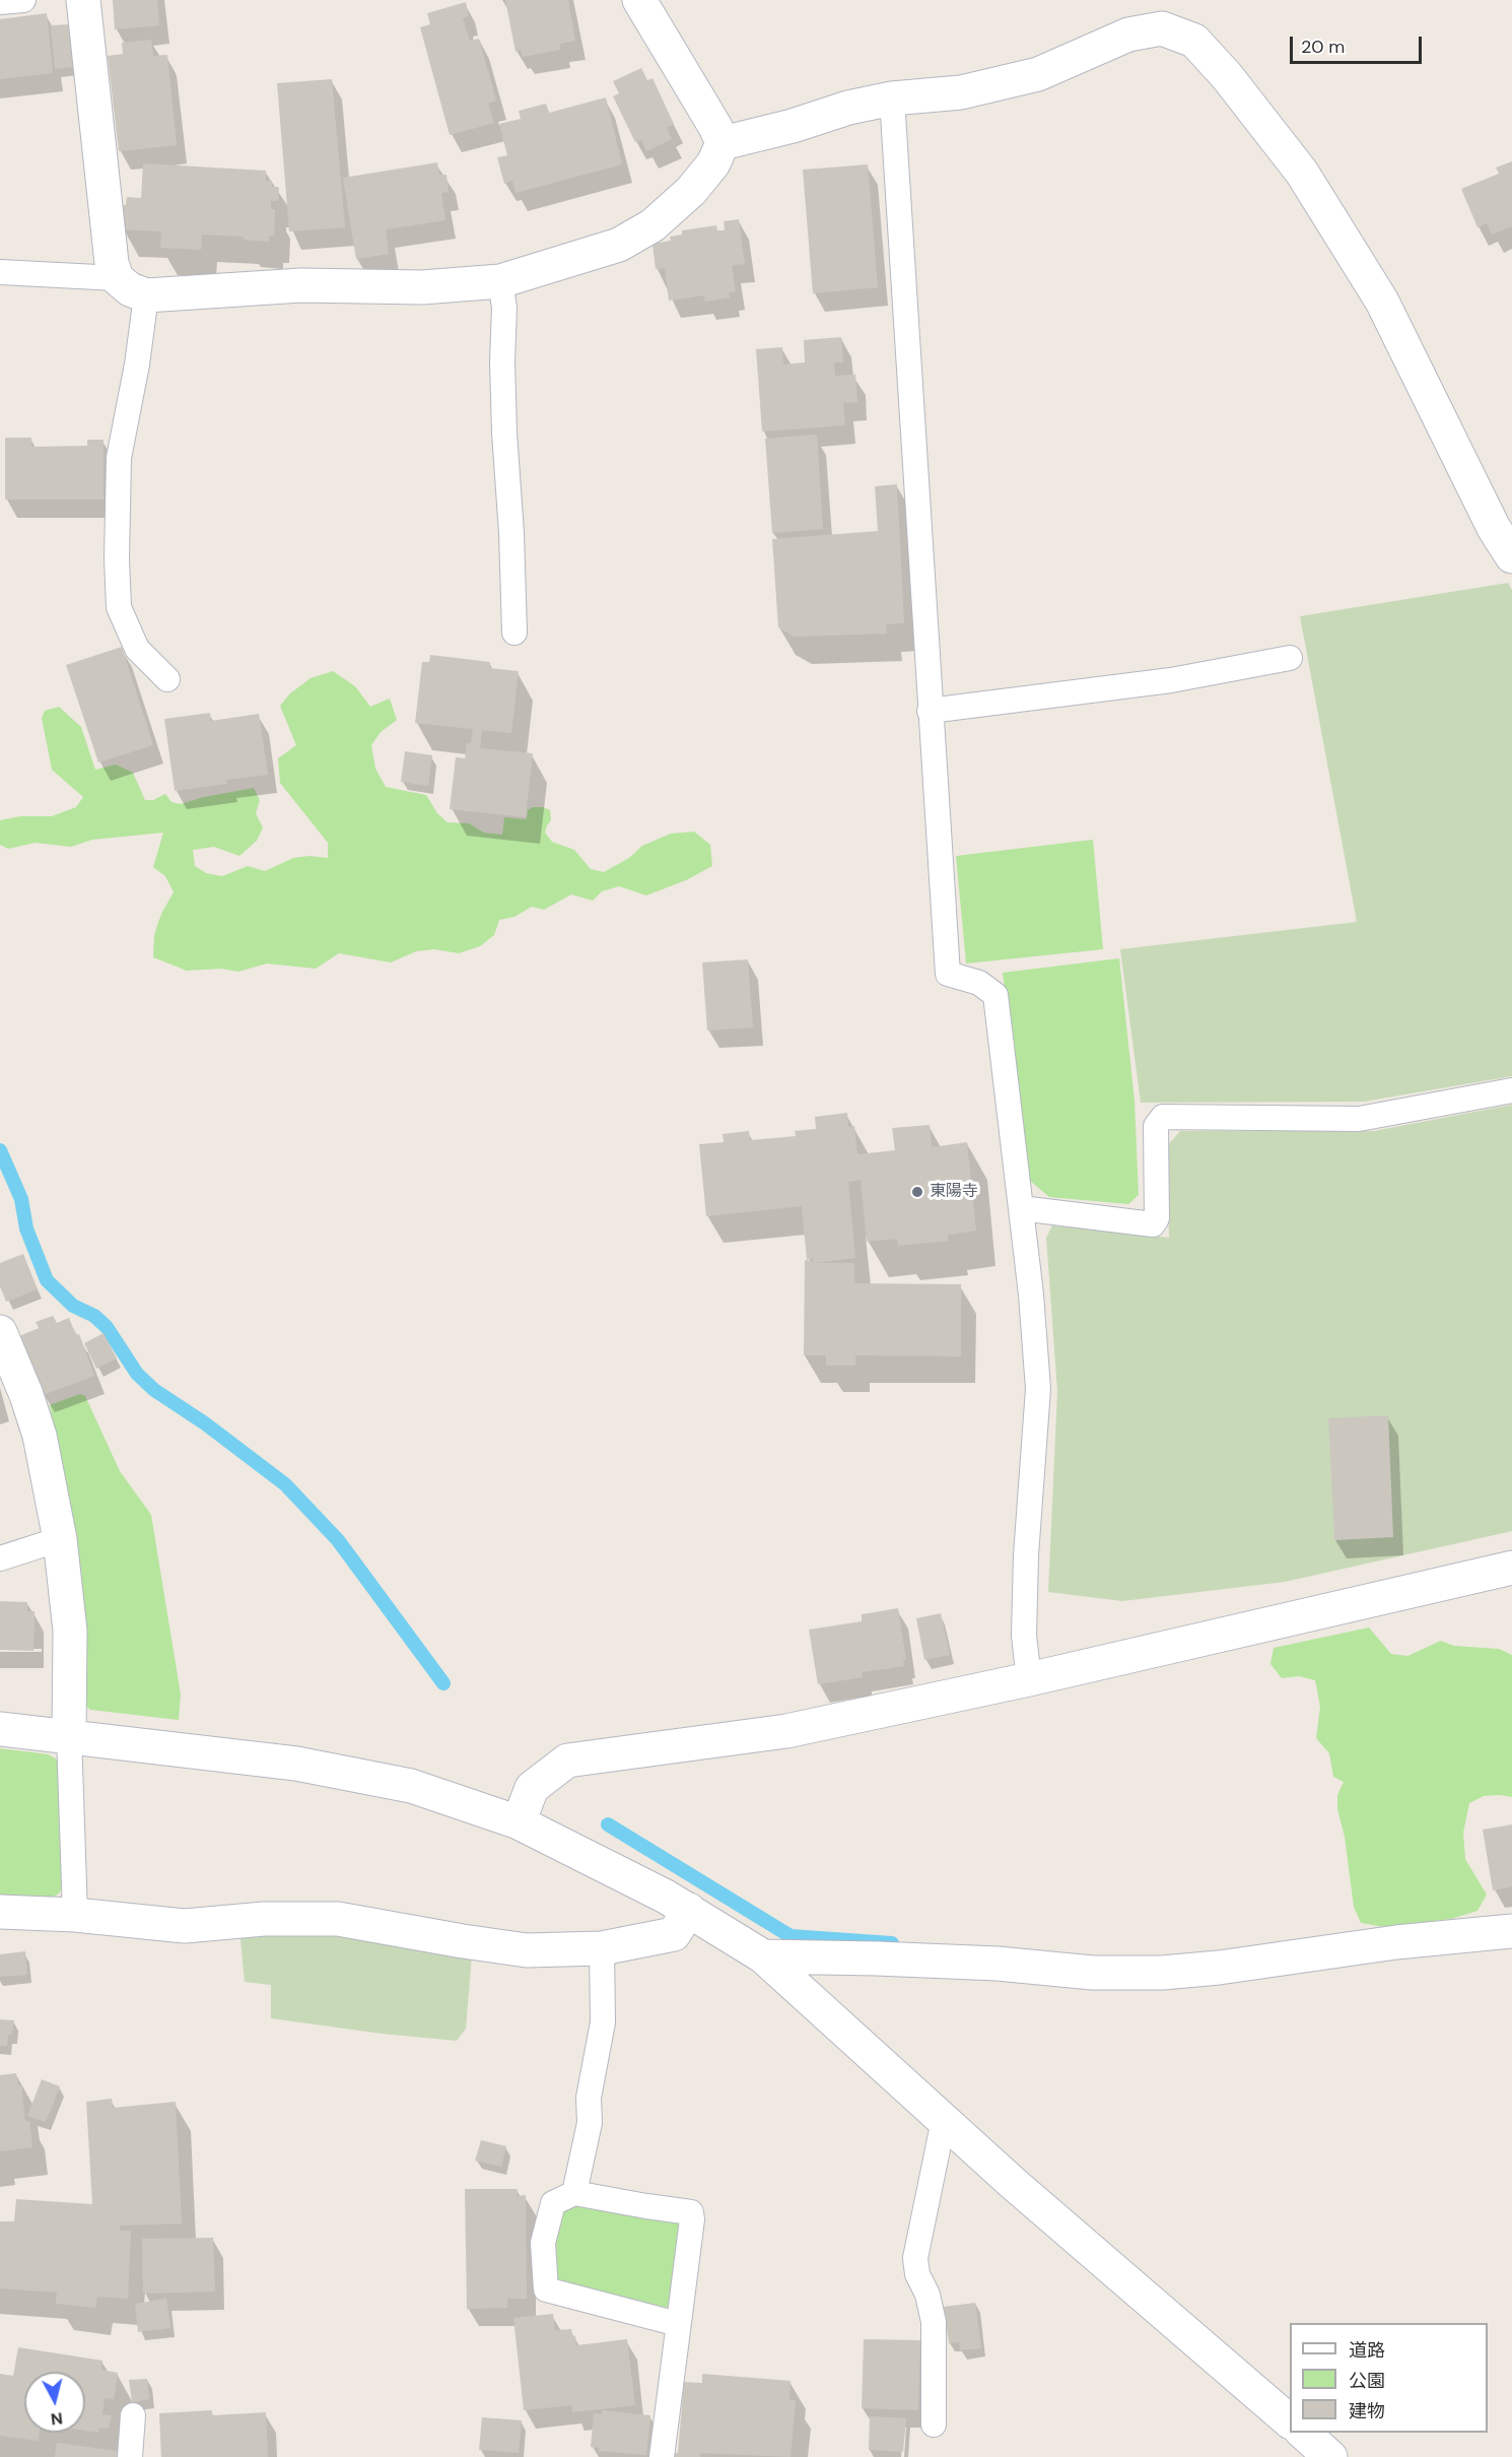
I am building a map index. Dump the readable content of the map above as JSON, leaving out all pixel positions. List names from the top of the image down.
{
  "places": ["東陽寺"],
  "legend": ["道路", "公園", "建物"],
  "scale_bar": "20 m",
  "north": "bottom"
}
